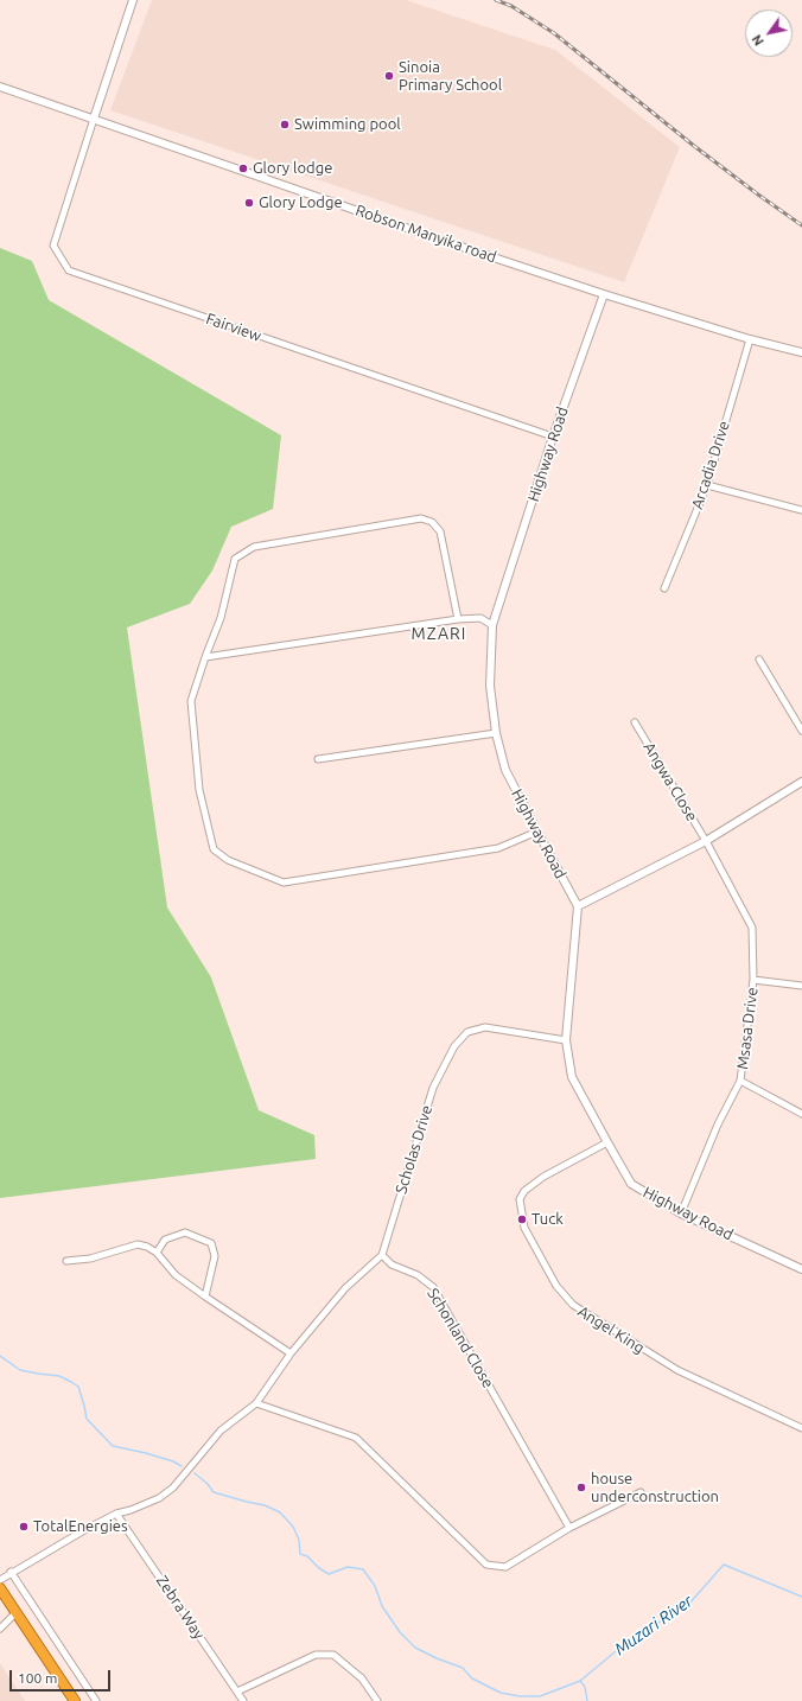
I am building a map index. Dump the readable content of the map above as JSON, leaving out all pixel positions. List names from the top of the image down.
{
  "streets": {
    "street": [
      "Robson Manyika road",
      "Fairview",
      "Highway Road",
      "Arcadia Drive",
      "Angwa Close",
      "Msasa Drive",
      "Scholas Drive",
      "Angel King",
      "Schonland Close",
      "Zebra Way"
    ]
  },
  "crossings": [
    ["Robson Manyika road", "Fairview"],
    ["Robson Manyika road", "Highway Road"],
    ["Robson Manyika road", "Arcadia Drive"],
    ["Fairview", "Highway Road"],
    ["Highway Road", "Msasa Drive"],
    ["Highway Road", "Scholas Drive"],
    ["Highway Road", "Angel King"],
    ["Angwa Close", "Msasa Drive"],
    ["Scholas Drive", "Schonland Close"]
  ],
  "districts": ["MZARI"],
  "water": ["Muzari River"],
  "places": [
    "Sinoia Primary School",
    "Swimming pool",
    "Glory lodge",
    "Glory Lodge",
    "Tuck",
    "house underconstruction",
    "TotalEnergies"
  ],
  "scale_bar": "100 m",
  "north": "bottom left"
}
